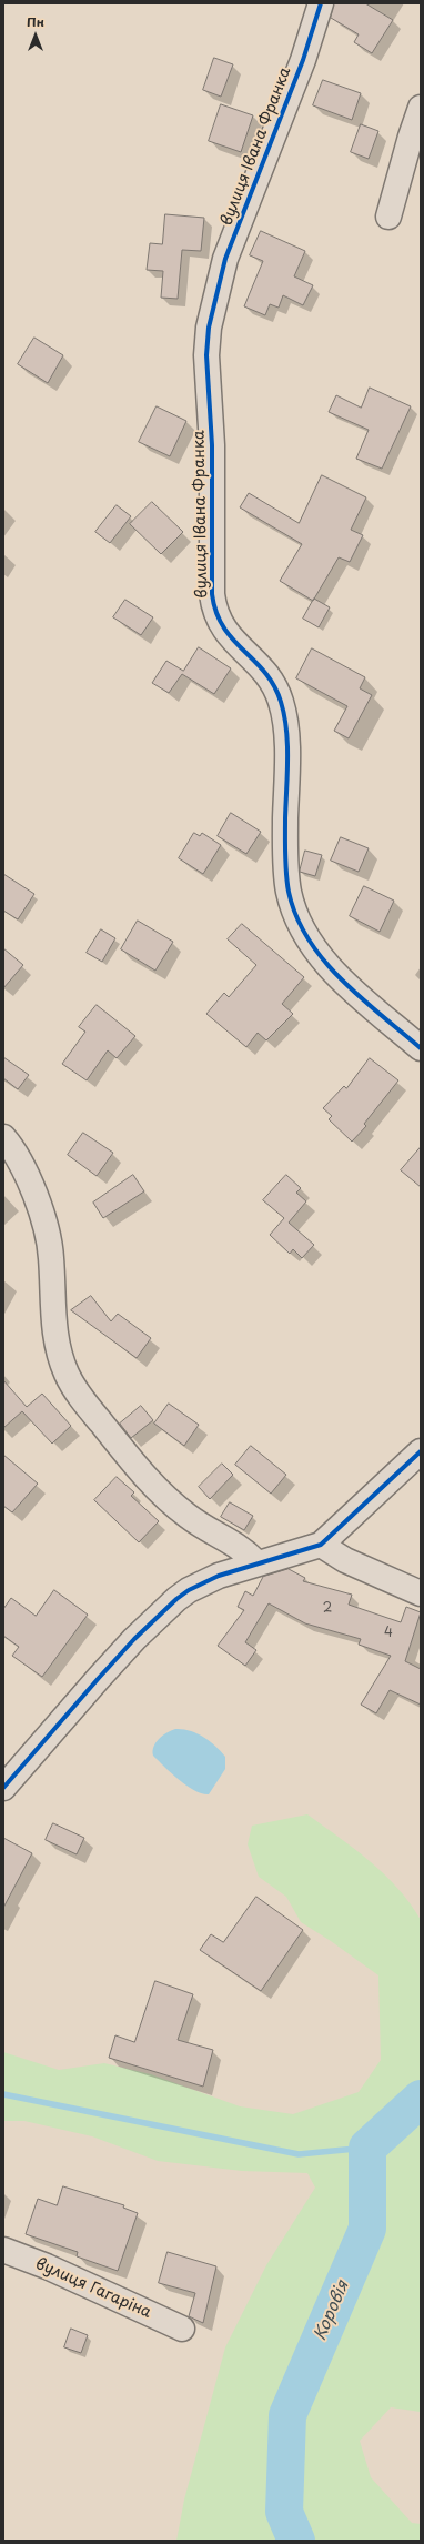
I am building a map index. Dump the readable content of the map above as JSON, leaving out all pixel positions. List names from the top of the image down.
{
  "streets": {
    "street": ["вулиця Івана Франка", "вулиця Гагаріна"]
  },
  "water": ["Коровія"],
  "house_numbers": ["2", "4"],
  "north": "top"
}
